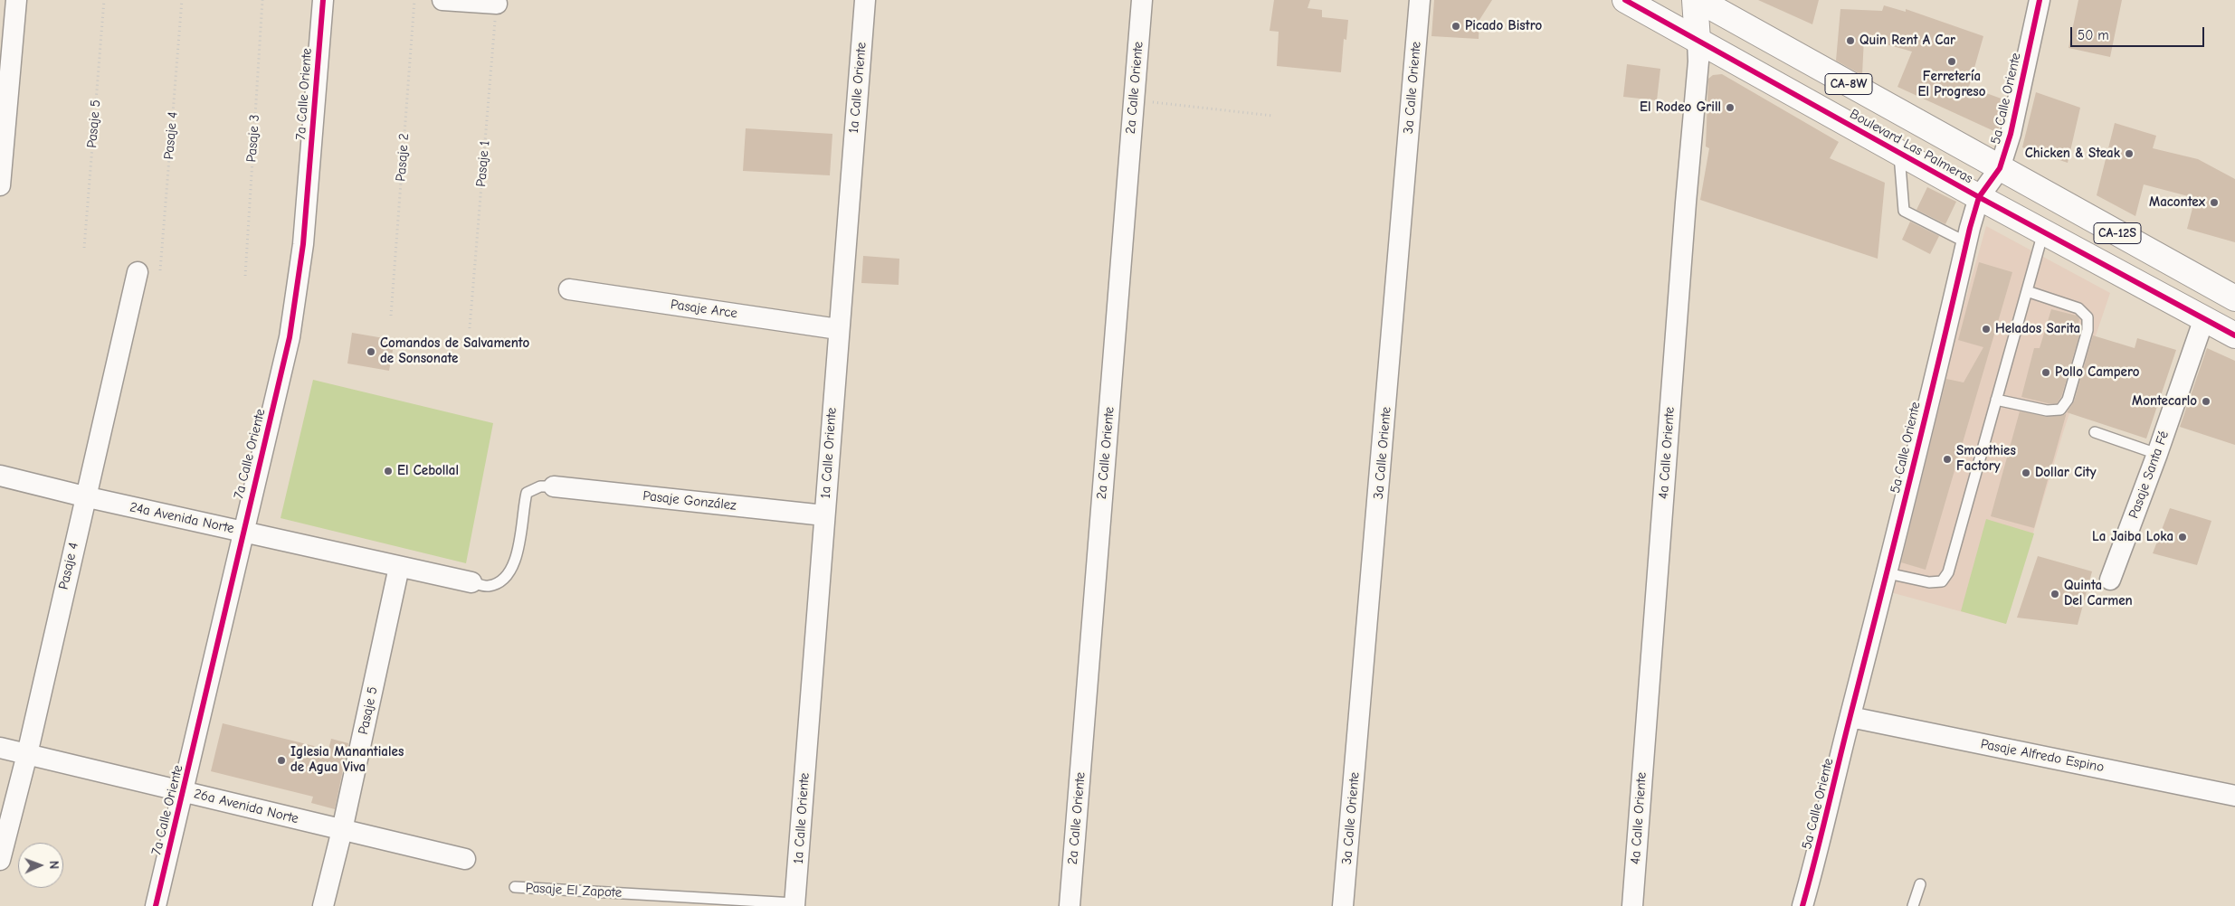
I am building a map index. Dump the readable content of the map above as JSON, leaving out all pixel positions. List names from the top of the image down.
{
  "streets": {
    "main road": [
      "CA-8W",
      "Boulevard Las Palmeras",
      "CA-12S",
      "4a Calle Oriente"
    ],
    "street": [
      "1a Calle Oriente",
      "2a Calle Oriente",
      "3a Calle Oriente",
      "7a Calle Oriente",
      "5a Calle Oriente",
      "Pasaje 5",
      "Pasaje 4",
      "Pasaje Arce",
      "Pasaje Santa Fé",
      "Pasaje González",
      "24a Avenida Norte",
      "Pasaje Alfredo Espino",
      "26a Avenida Norte"
    ],
    "lane": ["Pasaje El Zapote"],
    "path": ["Pasaje 3", "Pasaje 2", "Pasaje 1"]
  },
  "crossings": [
    ["CA-8W", "5a Calle Oriente"],
    ["CA-8W", "CA-12S"],
    ["1a Calle Oriente", "Pasaje Arce"],
    ["1a Calle Oriente", "Pasaje González"],
    ["1a Calle Oriente", "Pasaje El Zapote"],
    ["7a Calle Oriente", "24a Avenida Norte"],
    ["7a Calle Oriente", "26a Avenida Norte"],
    ["5a Calle Oriente", "Boulevard Las Palmeras"],
    ["5a Calle Oriente", "CA-12S"],
    ["5a Calle Oriente", "Pasaje Alfredo Espino"],
    ["Pasaje 5", "24a Avenida Norte"],
    ["Pasaje 5", "26a Avenida Norte"],
    ["Pasaje 4", "24a Avenida Norte"],
    ["Pasaje 4", "26a Avenida Norte"],
    ["Boulevard Las Palmeras", "4a Calle Oriente"],
    ["Boulevard Las Palmeras", "Pasaje Santa Fé"]
  ],
  "places": [
    "Picado Bistro",
    "Quin Rent A Car",
    "Ferretería El Progreso",
    "El Rodeo Grill",
    "Chicken & Steak",
    "Macontex",
    "Helados Sarita",
    "Comandos de Salvamento de Sonsonate",
    "Pollo Campero",
    "Montecarlo",
    "Smoothies Factory",
    "El Cebollal",
    "Dollar City",
    "La Jaiba Loka",
    "Quinta Del Carmen",
    "Iglesia Manantiales de Agua Viva"
  ],
  "scale_bar": "50 m",
  "north": "right"
}
